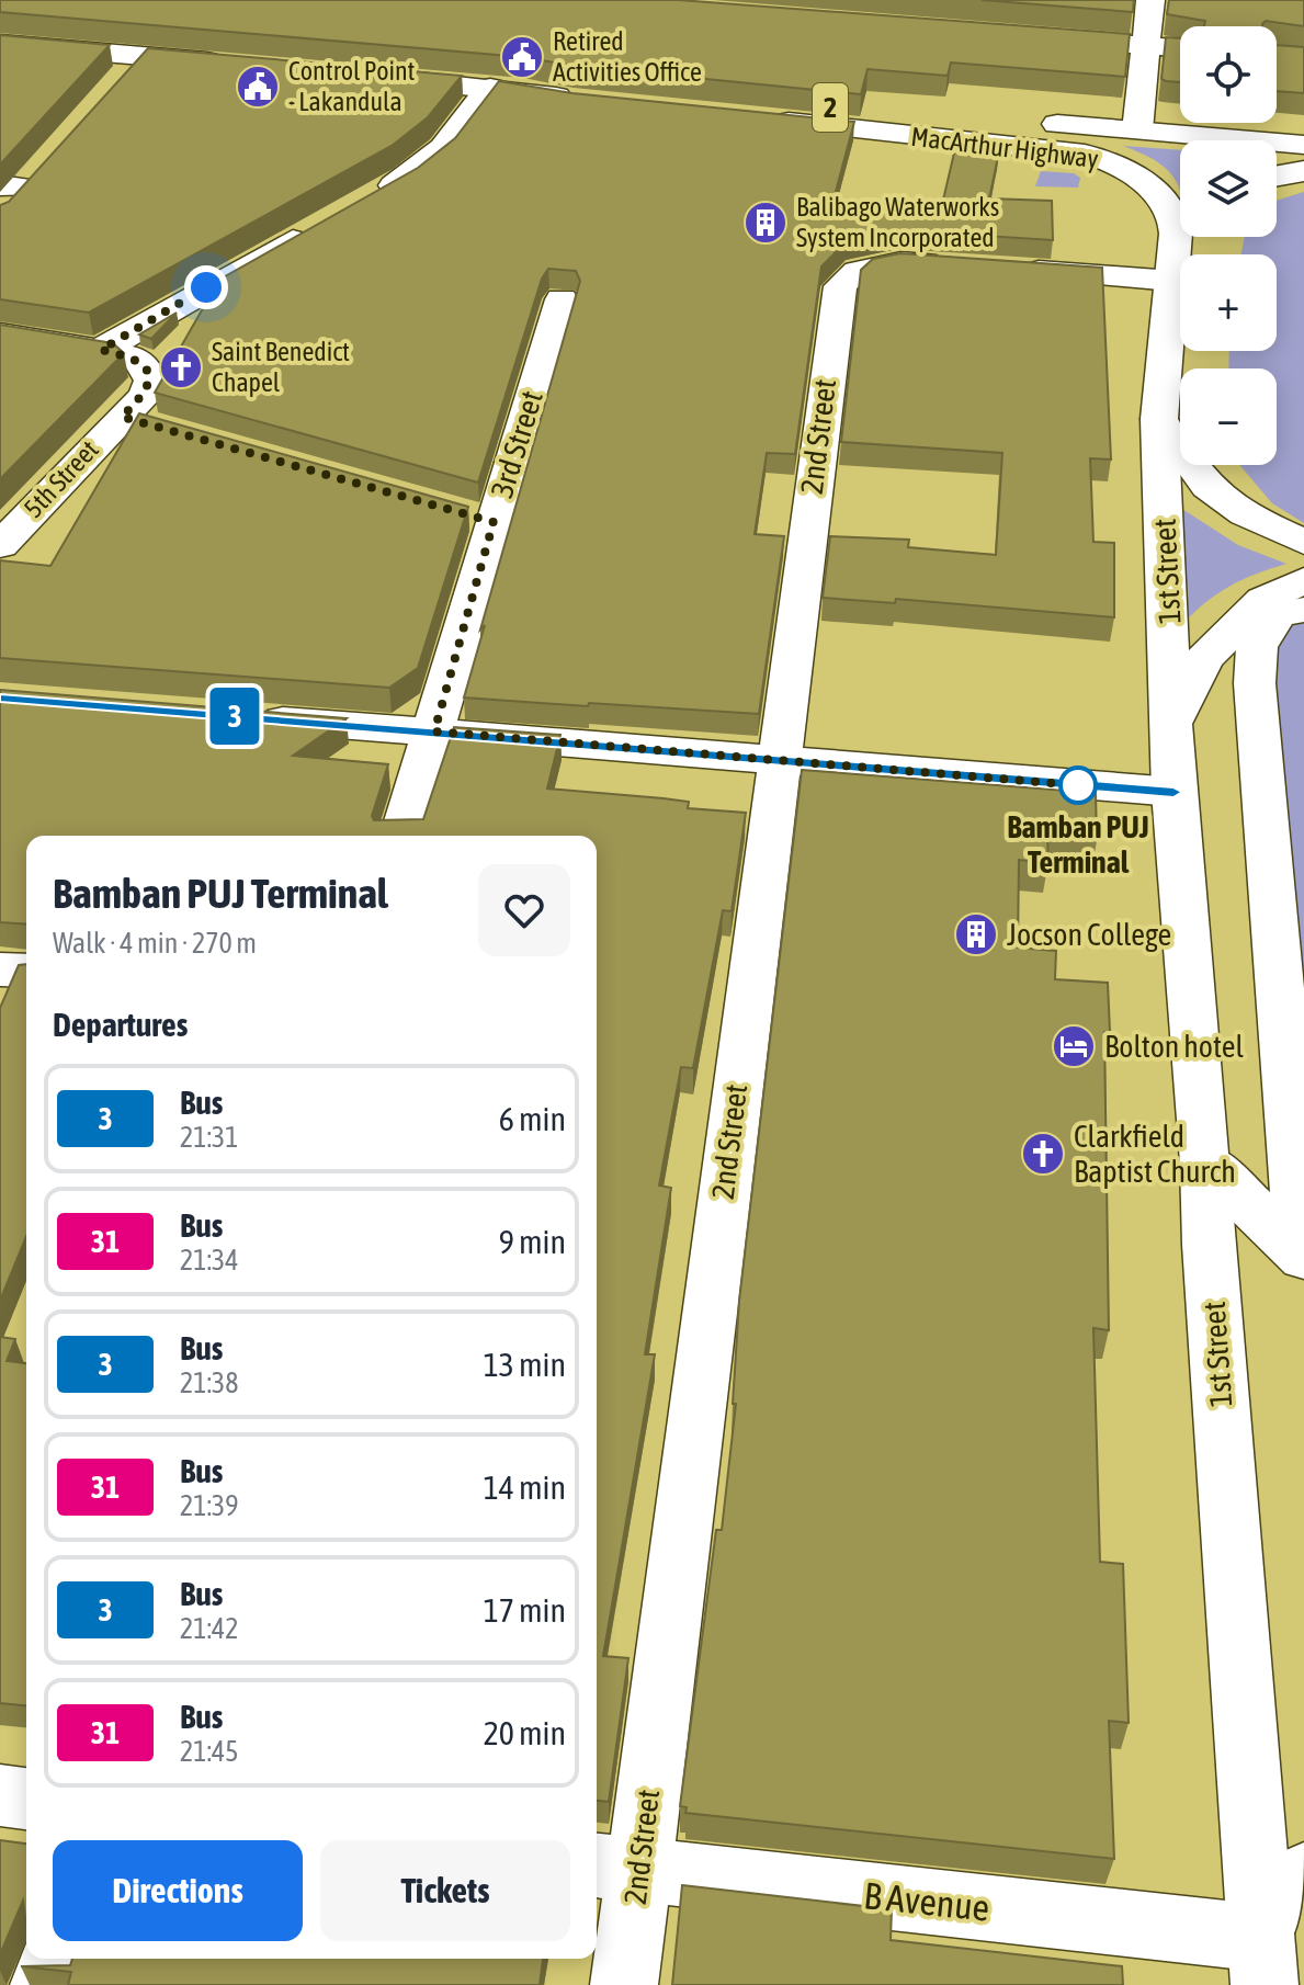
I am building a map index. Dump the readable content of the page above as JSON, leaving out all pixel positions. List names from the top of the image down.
{
  "streets": {
    "main road": [
      "2",
      "MacArthur Highway",
      "2nd Street",
      "3rd Street",
      "5th Street",
      "1st Street",
      "B Avenue"
    ]
  },
  "crossings": [
    ["MacArthur Highway", "1st Street"],
    ["2nd Street", "B Avenue"],
    ["1st Street", "B Avenue"]
  ],
  "places": {
    "public building": ["Retired Activities Office", "Control Point - Lakandula"],
    "building": ["Balibago Waterworks System Incorporated", "Jocson College"],
    "church": ["Saint Benedict Chapel", "Clarkfield Baptist Church"],
    "other": ["Bamban PUJ Terminal"],
    "hotel": ["Bolton hotel"]
  },
  "lines": ["bus line 3"],
  "page": {
    "on_map": "3",
    "map_buttons": ["+", "−"],
    "heading": [
      ["Bamban PUJ Terminal", "Walk · 4 min · 270 m"],
      "Departures"
    ],
    "list": [
      {
        "mark": "3",
        "name": "Bus",
        "note": "21:31",
        "value": "6 min"
      },
      {
        "mark": "31",
        "name": "Bus",
        "note": "21:34",
        "value": "9 min"
      },
      {
        "mark": "3",
        "name": "Bus",
        "note": "21:38",
        "value": "13 min"
      },
      {
        "mark": "31",
        "name": "Bus",
        "note": "21:39",
        "value": "14 min"
      },
      {
        "mark": "3",
        "name": "Bus",
        "note": "21:42",
        "value": "17 min"
      },
      {
        "mark": "31",
        "name": "Bus",
        "note": "21:45",
        "value": "20 min"
      }
    ],
    "buttons": ["Directions", "Tickets"]
  }
}
